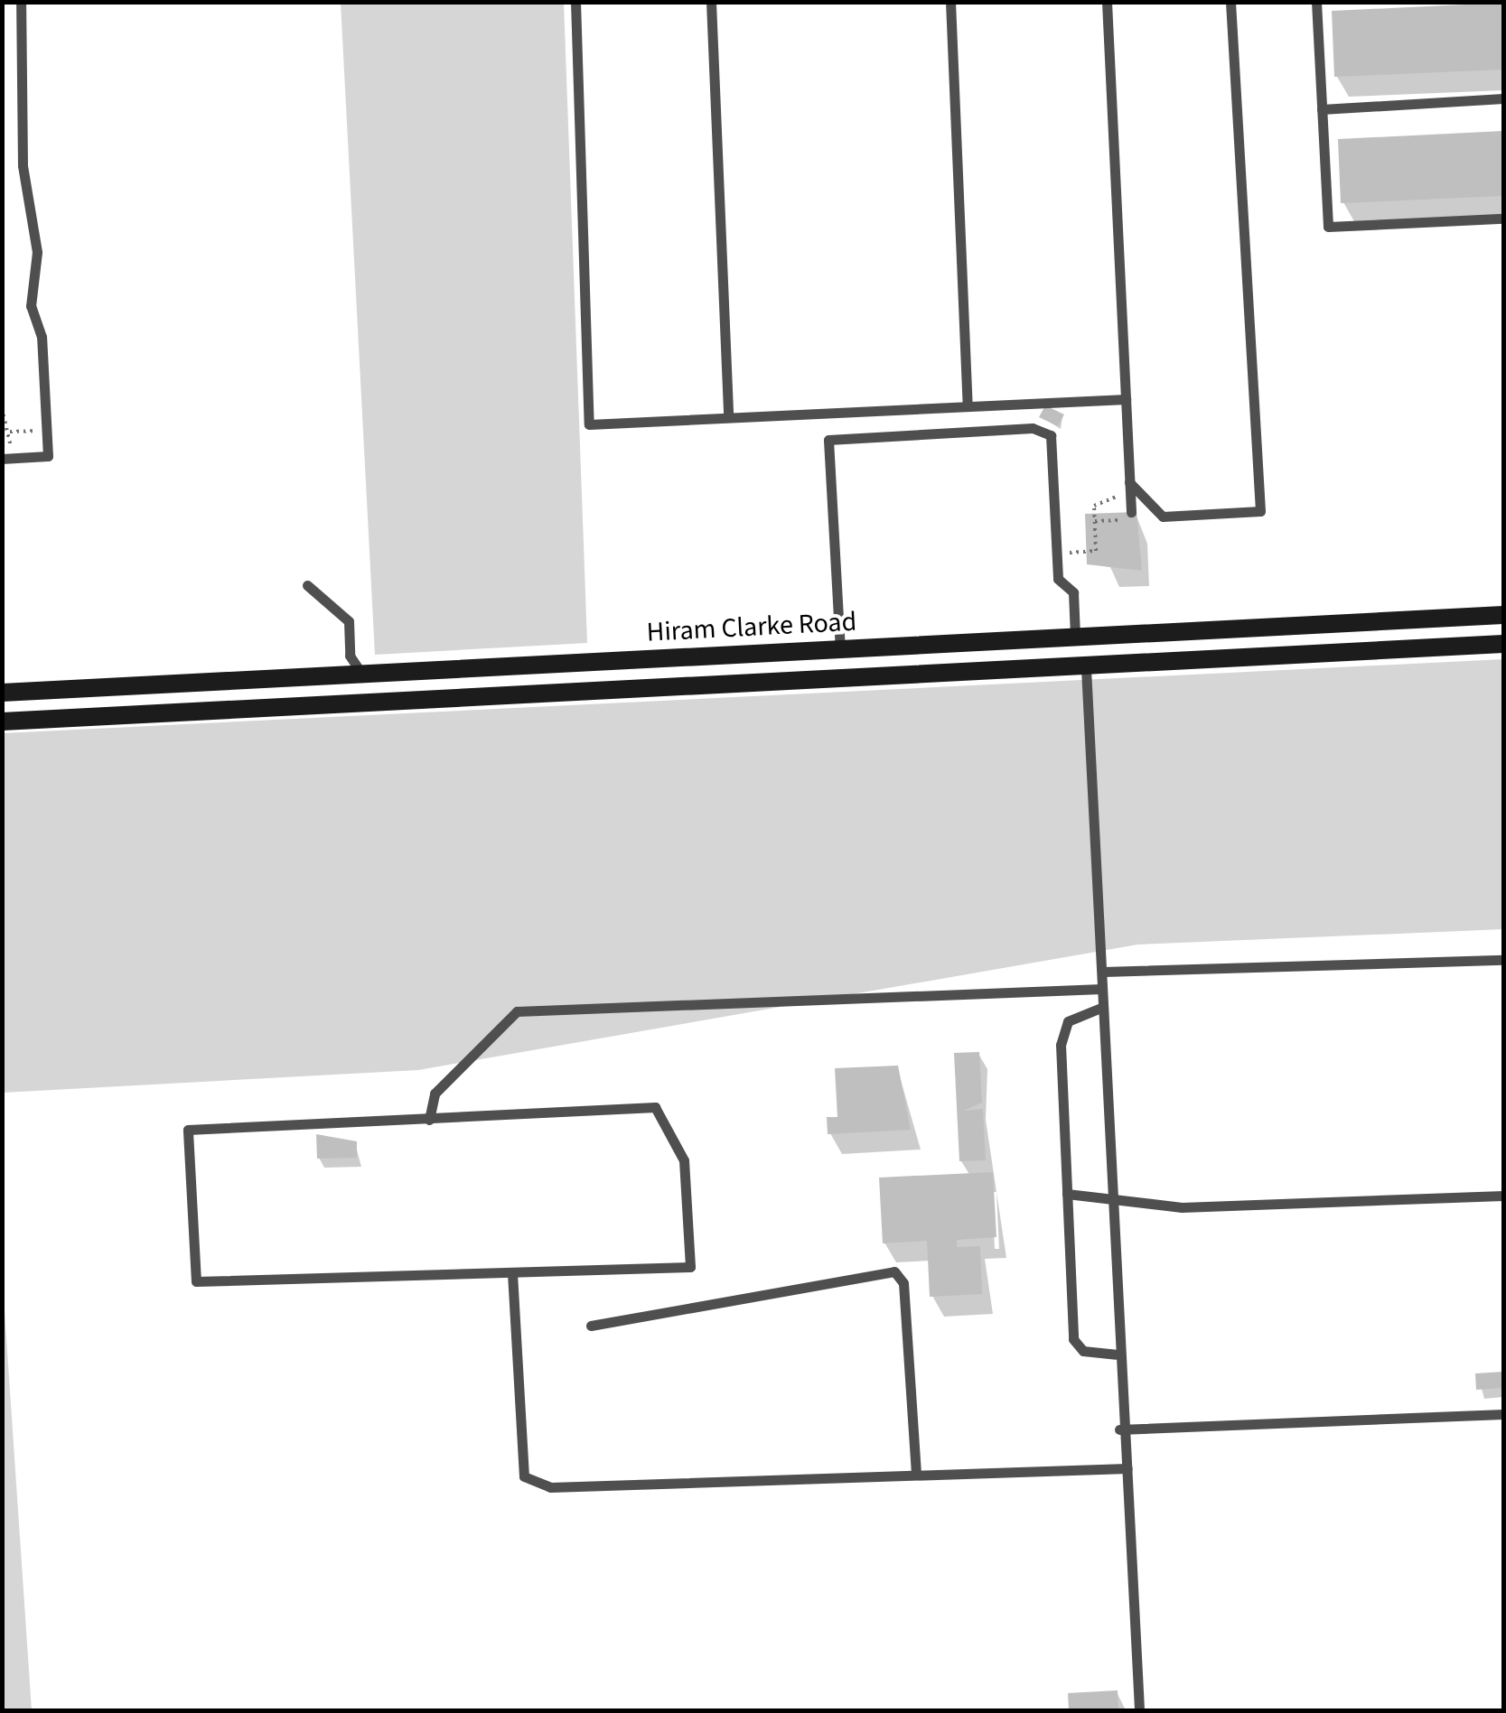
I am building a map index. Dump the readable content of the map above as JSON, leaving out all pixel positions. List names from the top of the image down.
{
  "streets": {
    "main road": ["Hiram Clarke Road"]
  }
}
